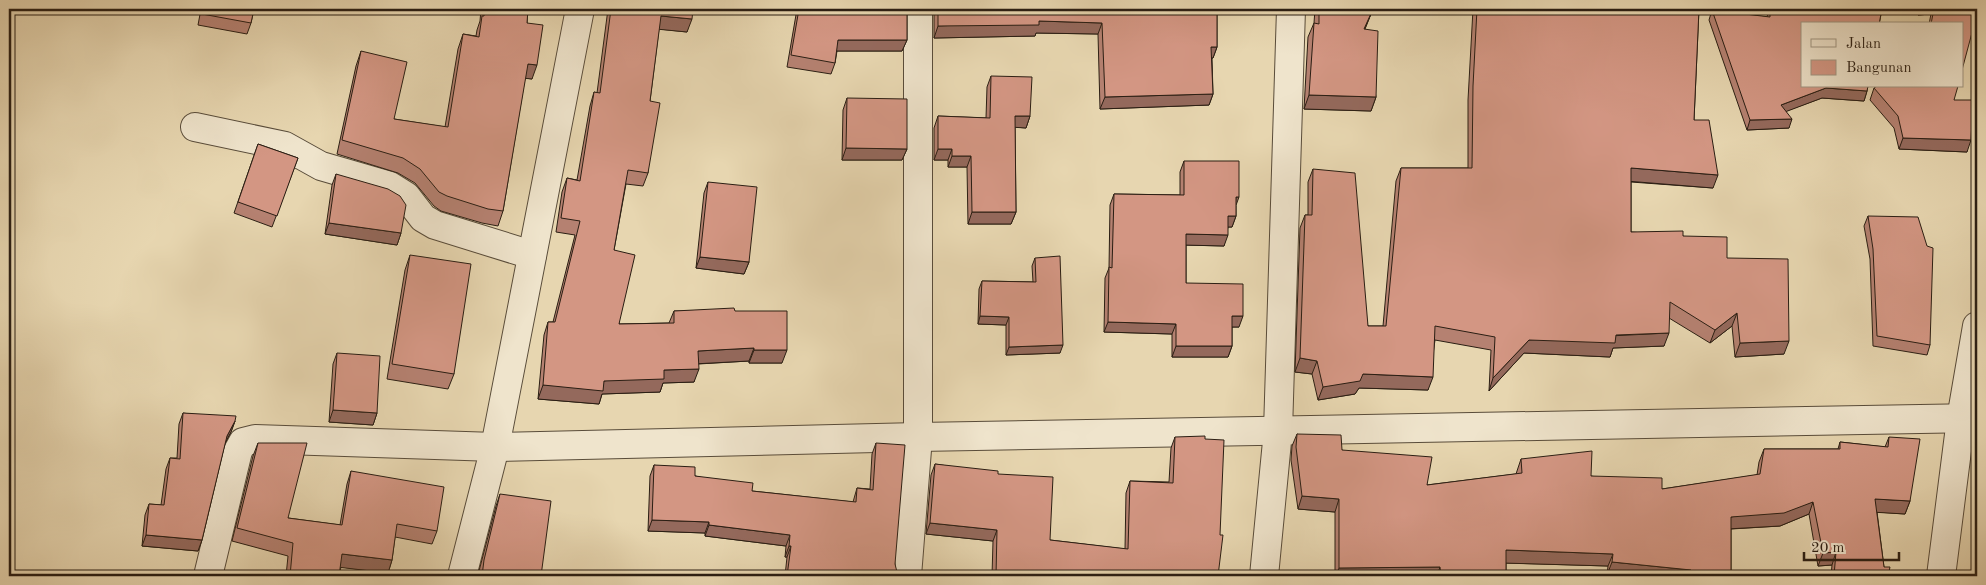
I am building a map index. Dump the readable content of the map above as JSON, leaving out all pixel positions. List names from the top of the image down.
{
  "legend": ["Jalan", "Bangunan"],
  "scale_bar": "20 m"
}
